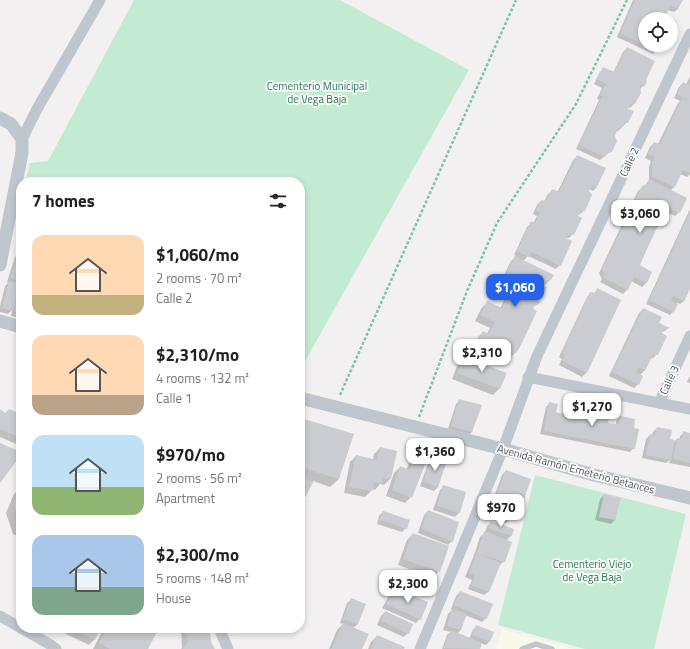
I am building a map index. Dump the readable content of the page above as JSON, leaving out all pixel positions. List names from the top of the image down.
{
  "streets": {
    "street": ["Calle 2", "Calle 3", "Avenida Ramón Emeterio Betances"]
  },
  "crossings": [
    ["Calle 2", "Avenida Ramón Emeterio Betances"]
  ],
  "parks": ["Cementerio Municipal de Vega Baja", "Cementerio Viejo de Vega Baja"],
  "page": {
    "heading": "7 homes",
    "price": [
      "$3,060",
      "$1,060",
      "$2,310",
      "$1,270",
      "$1,360",
      "$970",
      "$2,300"
    ],
    "list": [
      {
        "name": "$1,060/mo",
        "note": "2 rooms · 70 m² · Calle 2"
      },
      {
        "name": "$2,310/mo",
        "note": "4 rooms · 132 m² · Calle 1"
      },
      {
        "name": "$970/mo",
        "note": "2 rooms · 56 m² · Apartment"
      },
      {
        "name": "$2,300/mo",
        "note": "5 rooms · 148 m² · House"
      }
    ]
  }
}
